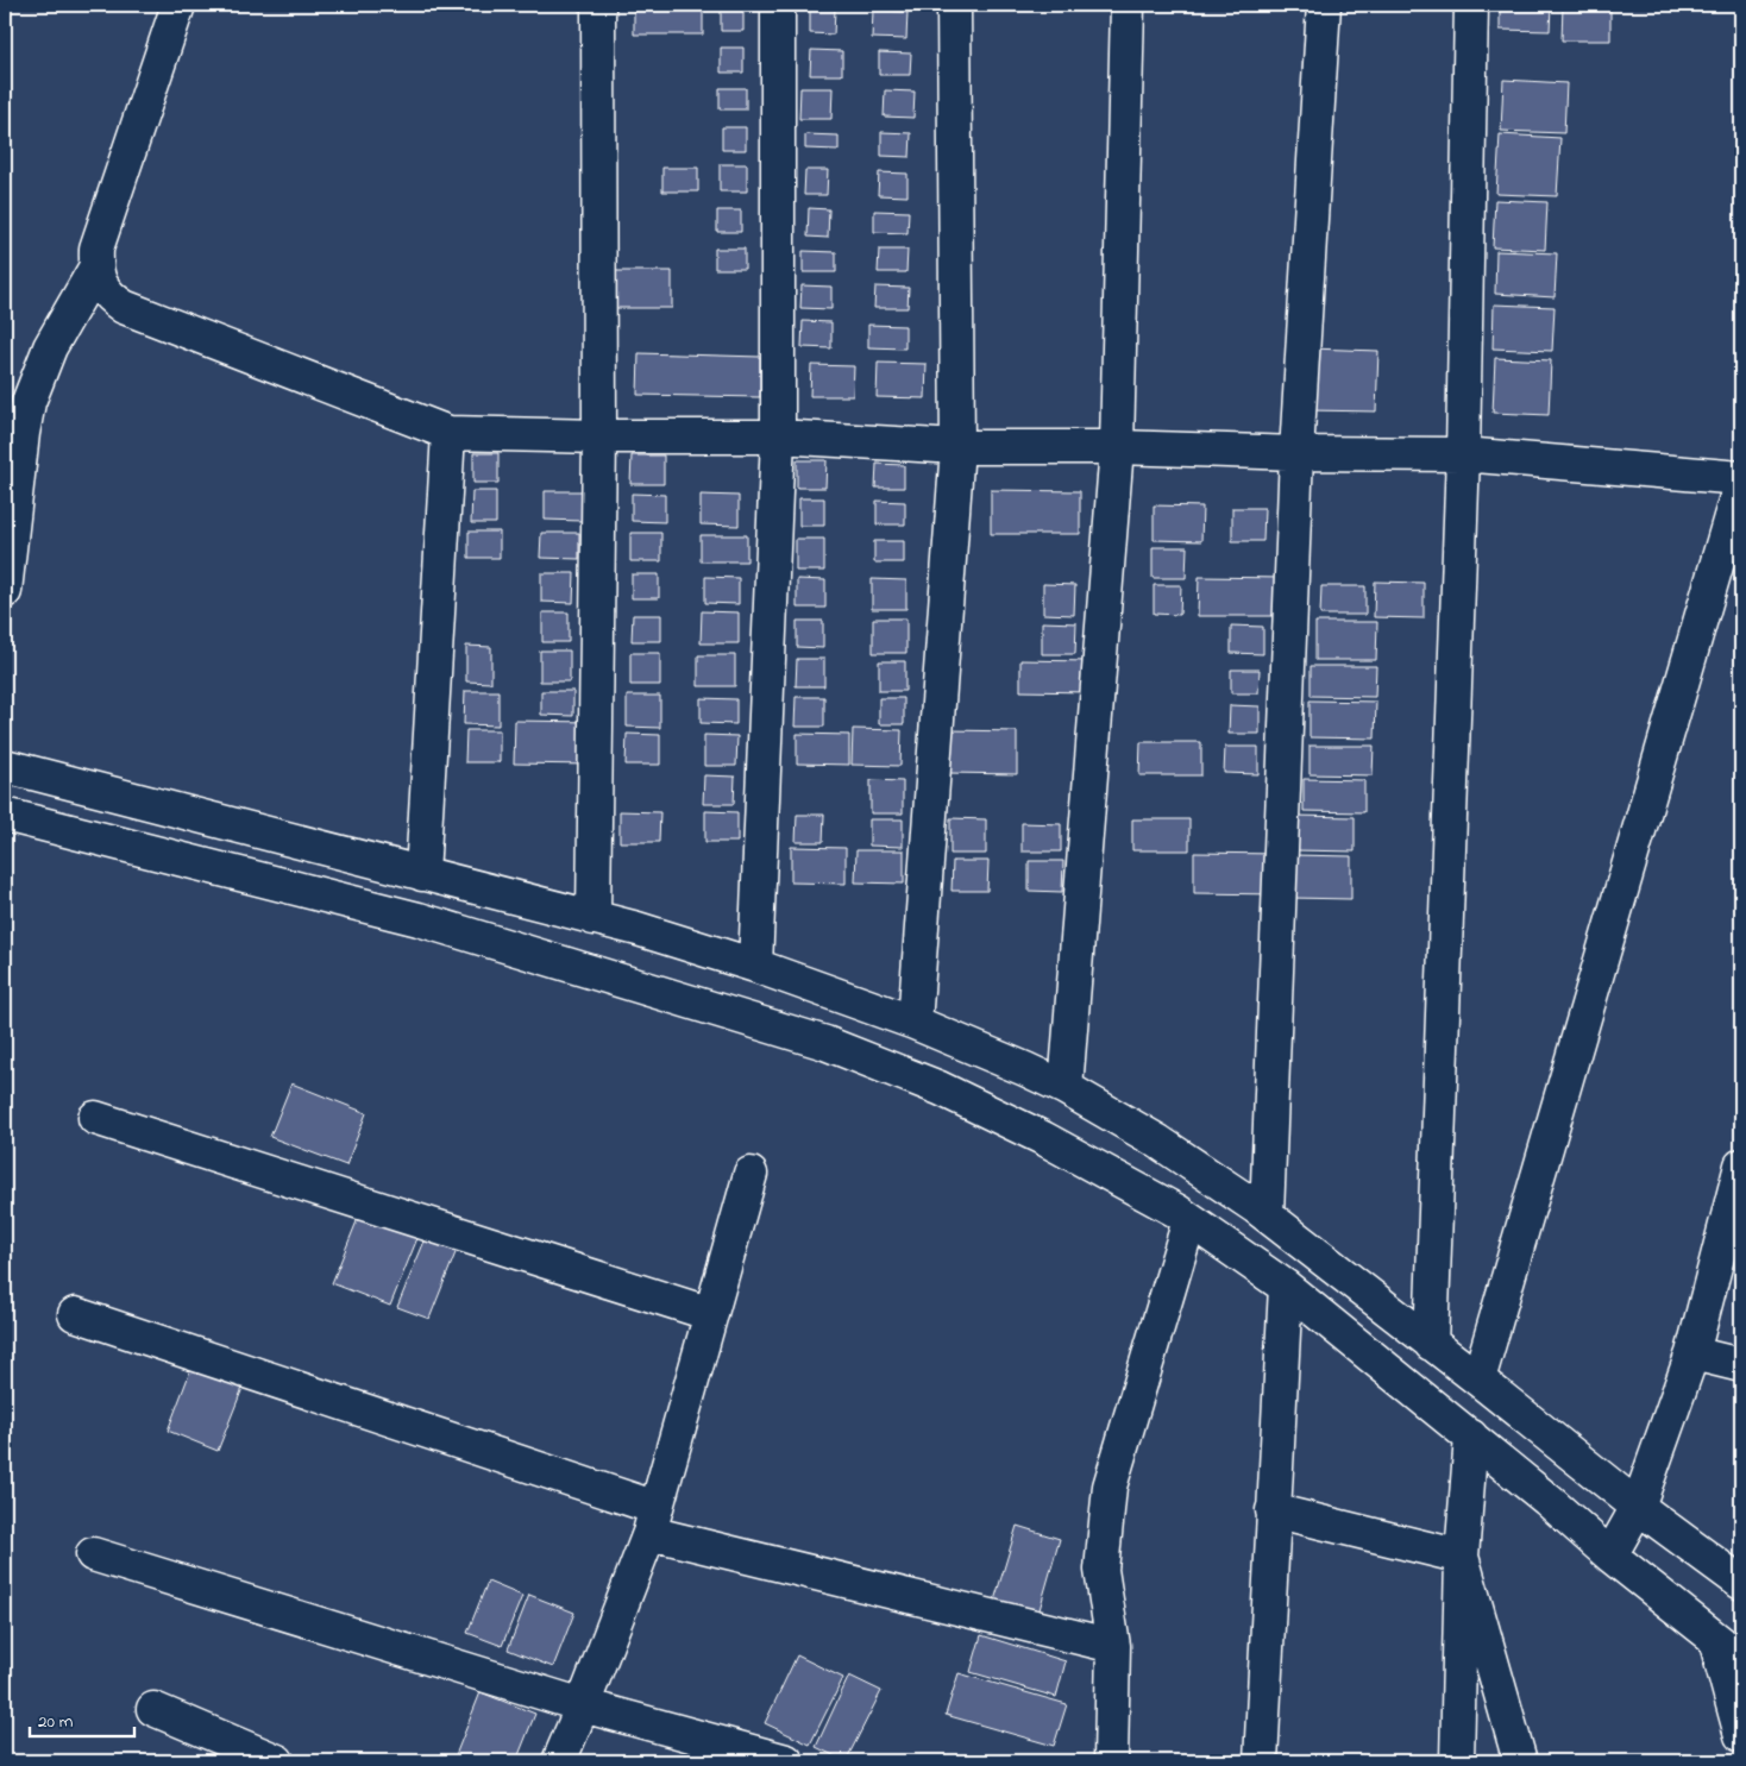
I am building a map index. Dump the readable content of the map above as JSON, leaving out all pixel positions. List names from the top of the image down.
{
  "scale_bar": "20 m"
}
